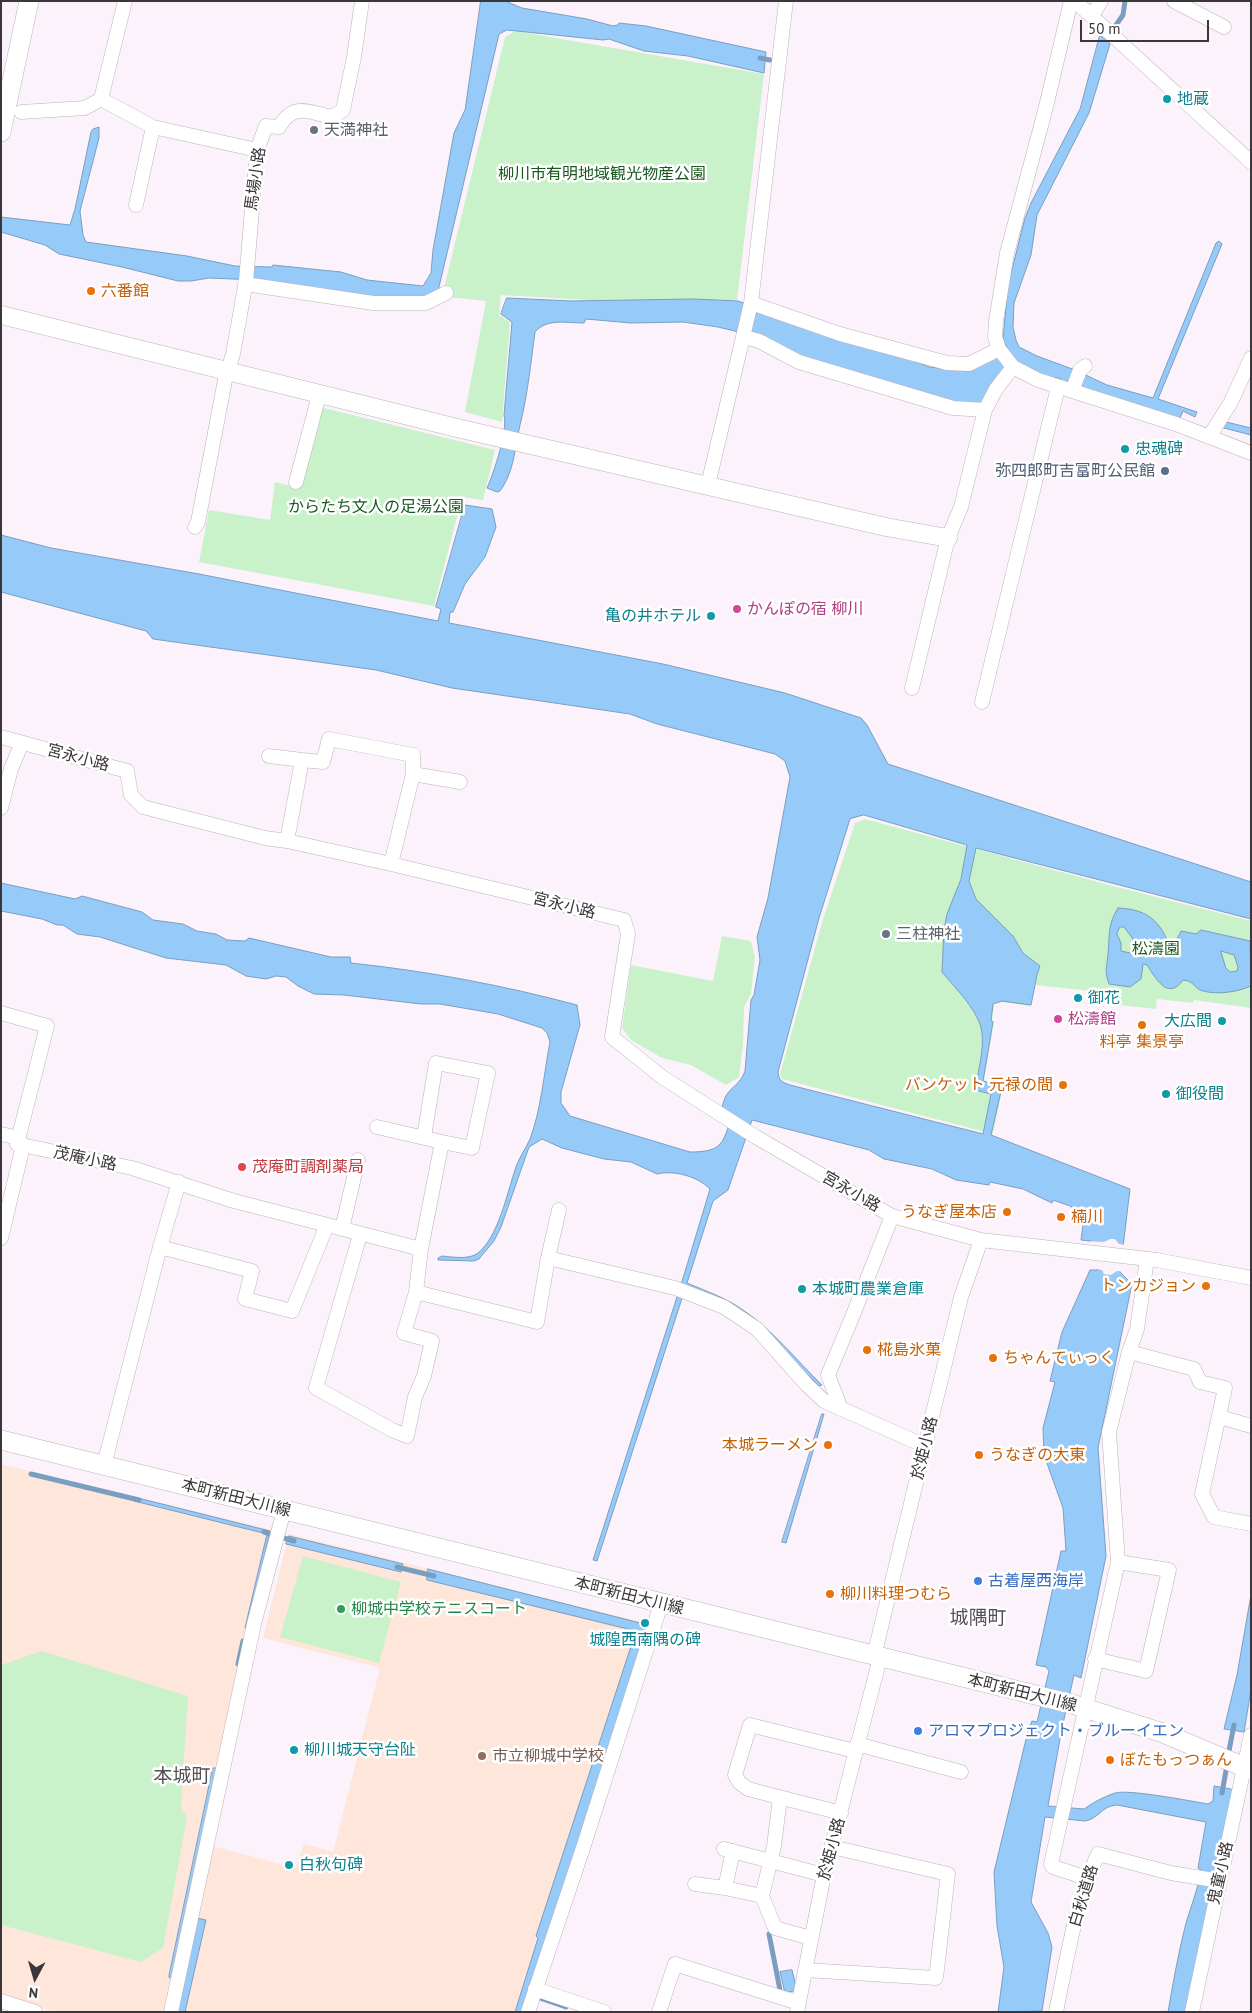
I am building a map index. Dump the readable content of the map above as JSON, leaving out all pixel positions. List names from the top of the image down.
{
  "streets": {
    "main road": ["本町新田大川線"],
    "street": [
      "馬場小路",
      "宮永小路",
      "茂庵小路",
      "於姫小路",
      "鬼童小路",
      "白秋道路"
    ]
  },
  "crossings": [
    ["宮永小路", "於姫小路"],
    ["於姫小路", "本町新田大川線"],
    ["本町新田大川線", "鬼童小路"],
    ["鬼童小路", "白秋道路"]
  ],
  "districts": ["城隅町", "本城町"],
  "parks": ["柳川市有明地域観光物産公園", "からたち文人の足湯公園", "松濤園"],
  "places": [
    "地蔵",
    "天満神社",
    "六番館",
    "忠魂碑",
    "弥四郎町吉富町公民館",
    "かんぽの宿 柳川",
    "亀の井ホテル",
    "三柱神社",
    "御花",
    "松濤館",
    "大広間",
    "料亭 集景亭",
    "バンケット 元禄の間",
    "御役間",
    "茂庵町調剤薬局",
    "うなぎ屋本店",
    "楠川",
    "トンカジョン",
    "本城町農業倉庫",
    "椛島氷菓",
    "ちゃんてぃっく",
    "本城ラーメン",
    "うなぎの大東",
    "古着屋西海岸",
    "柳川料理つむら",
    "柳城中学校テニスコート",
    "城隍西南隅の碑",
    "アロマプロジェクト・ブルーイエン",
    "柳川城天守台阯",
    "市立柳城中学校",
    "ぼたもっつぁん",
    "白秋句碑"
  ],
  "scale_bar": "50 m",
  "north": "bottom"
}
